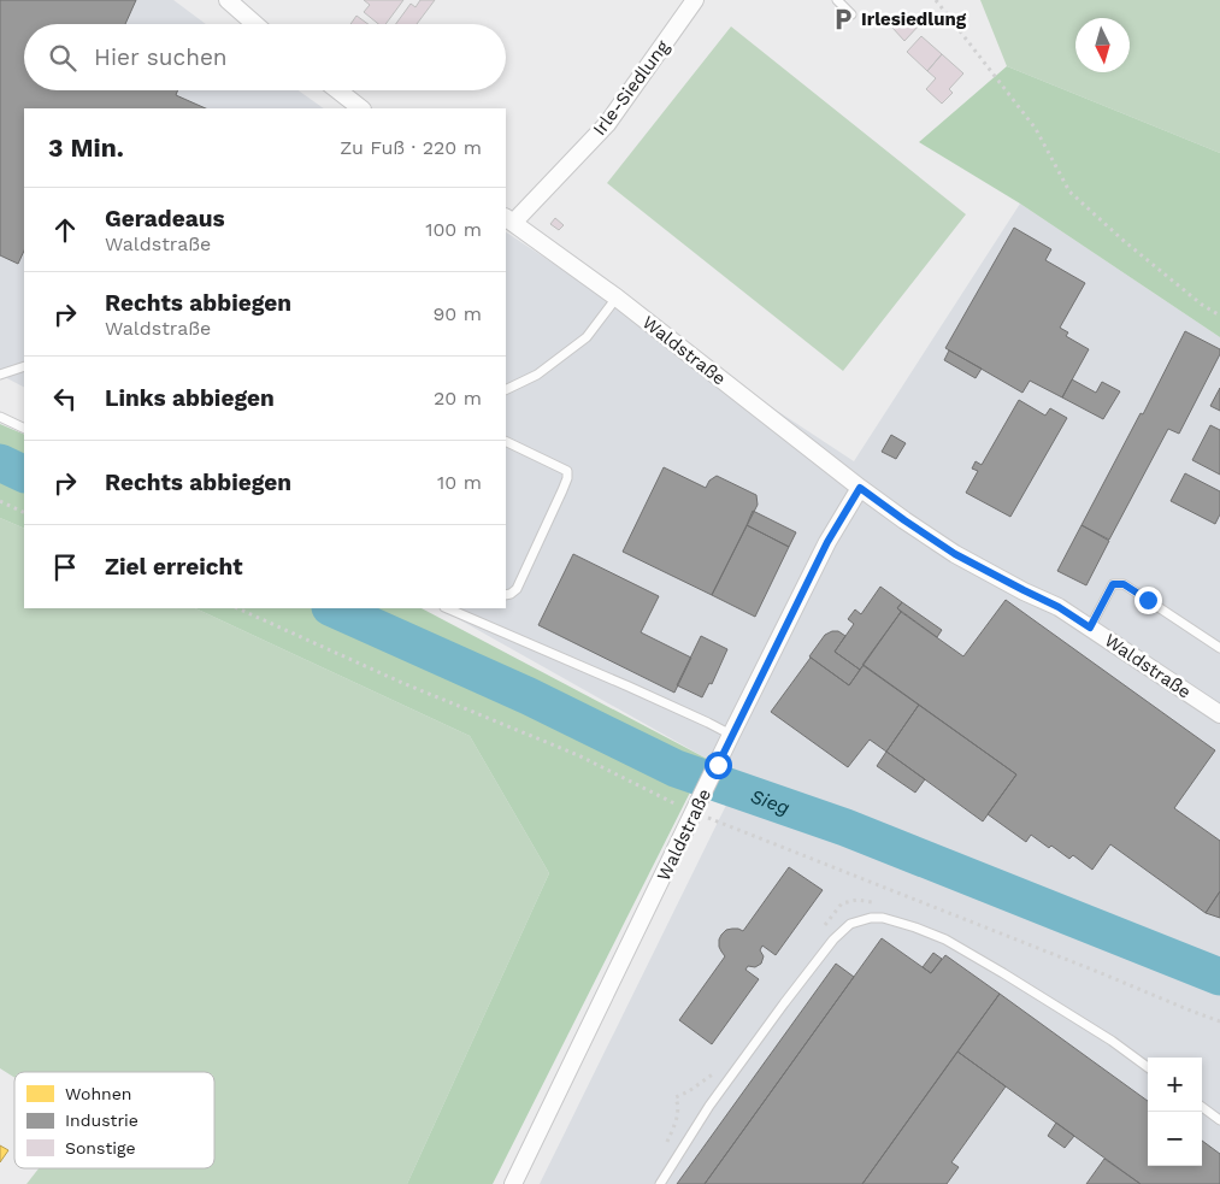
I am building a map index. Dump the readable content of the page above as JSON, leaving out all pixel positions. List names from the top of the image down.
{
  "streets": {
    "street": ["Irle-Siedlung", "Waldstraße"]
  },
  "crossings": [
    ["Irle-Siedlung", "Waldstraße"]
  ],
  "water": ["Sieg"],
  "places": {
    "parking": ["Irlesiedlung"]
  },
  "legend": ["Wohnen", "Industrie", "Sonstige"],
  "north": "bottom",
  "page": {
    "search": "Hier suchen",
    "heading": ["3 Min.", "Zu Fuß · 220 m"],
    "list": [
      ["Geradeaus", "Waldstraße", "100 m"],
      ["Rechts abbiegen", "Waldstraße", "90 m"],
      ["Links abbiegen", "20 m"],
      ["Rechts abbiegen", "10 m"],
      "Ziel erreicht"
    ],
    "map_buttons": ["+", "−"]
  }
}
